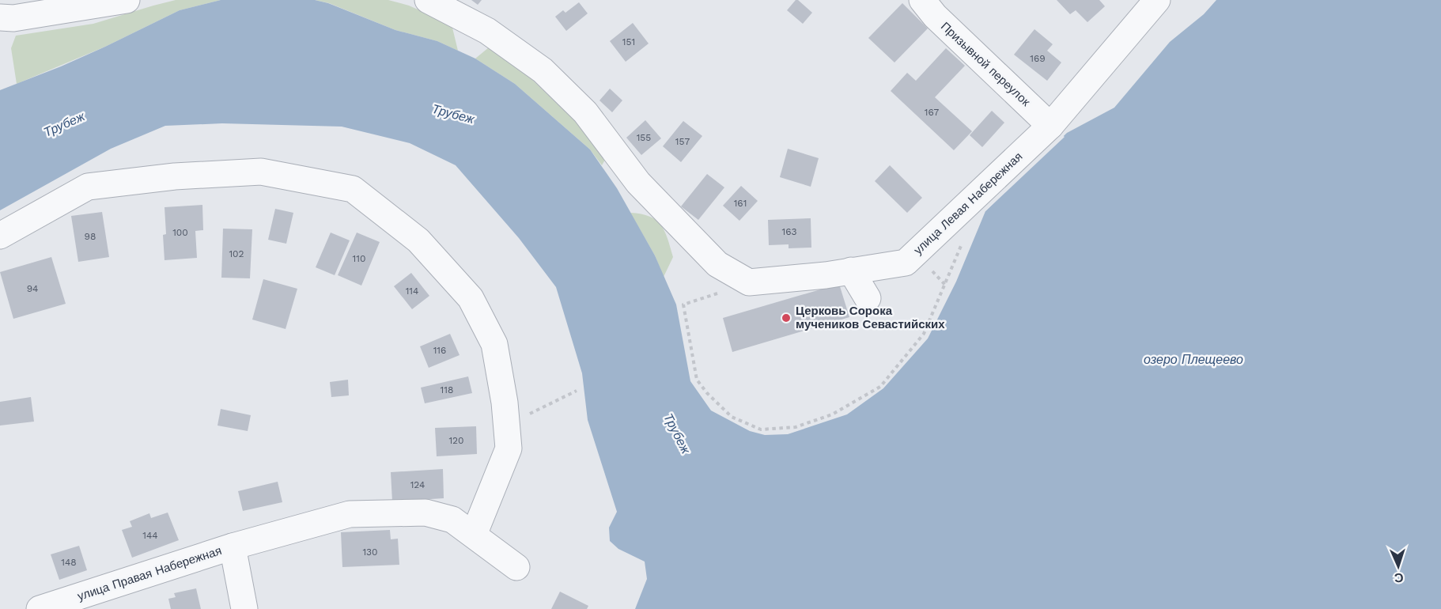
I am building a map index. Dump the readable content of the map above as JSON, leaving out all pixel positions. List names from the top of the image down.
{
  "streets": {
    "street": ["Призывной переулок", "улица Левая Набережная", "улица Правая Набережная"]
  },
  "crossings": [
    ["Призывной переулок", "улица Левая Набережная"]
  ],
  "water": ["Трубеж", "озеро Плещеево"],
  "places": ["Церковь Сорока мучеников Севастийских"],
  "house_numbers": [
    "151",
    "169",
    "167",
    "155",
    "157",
    "161",
    "163",
    "100",
    "98",
    "102",
    "110",
    "94",
    "114",
    "116",
    "118",
    "120",
    "124",
    "144",
    "130",
    "148"
  ],
  "north": "bottom"
}
